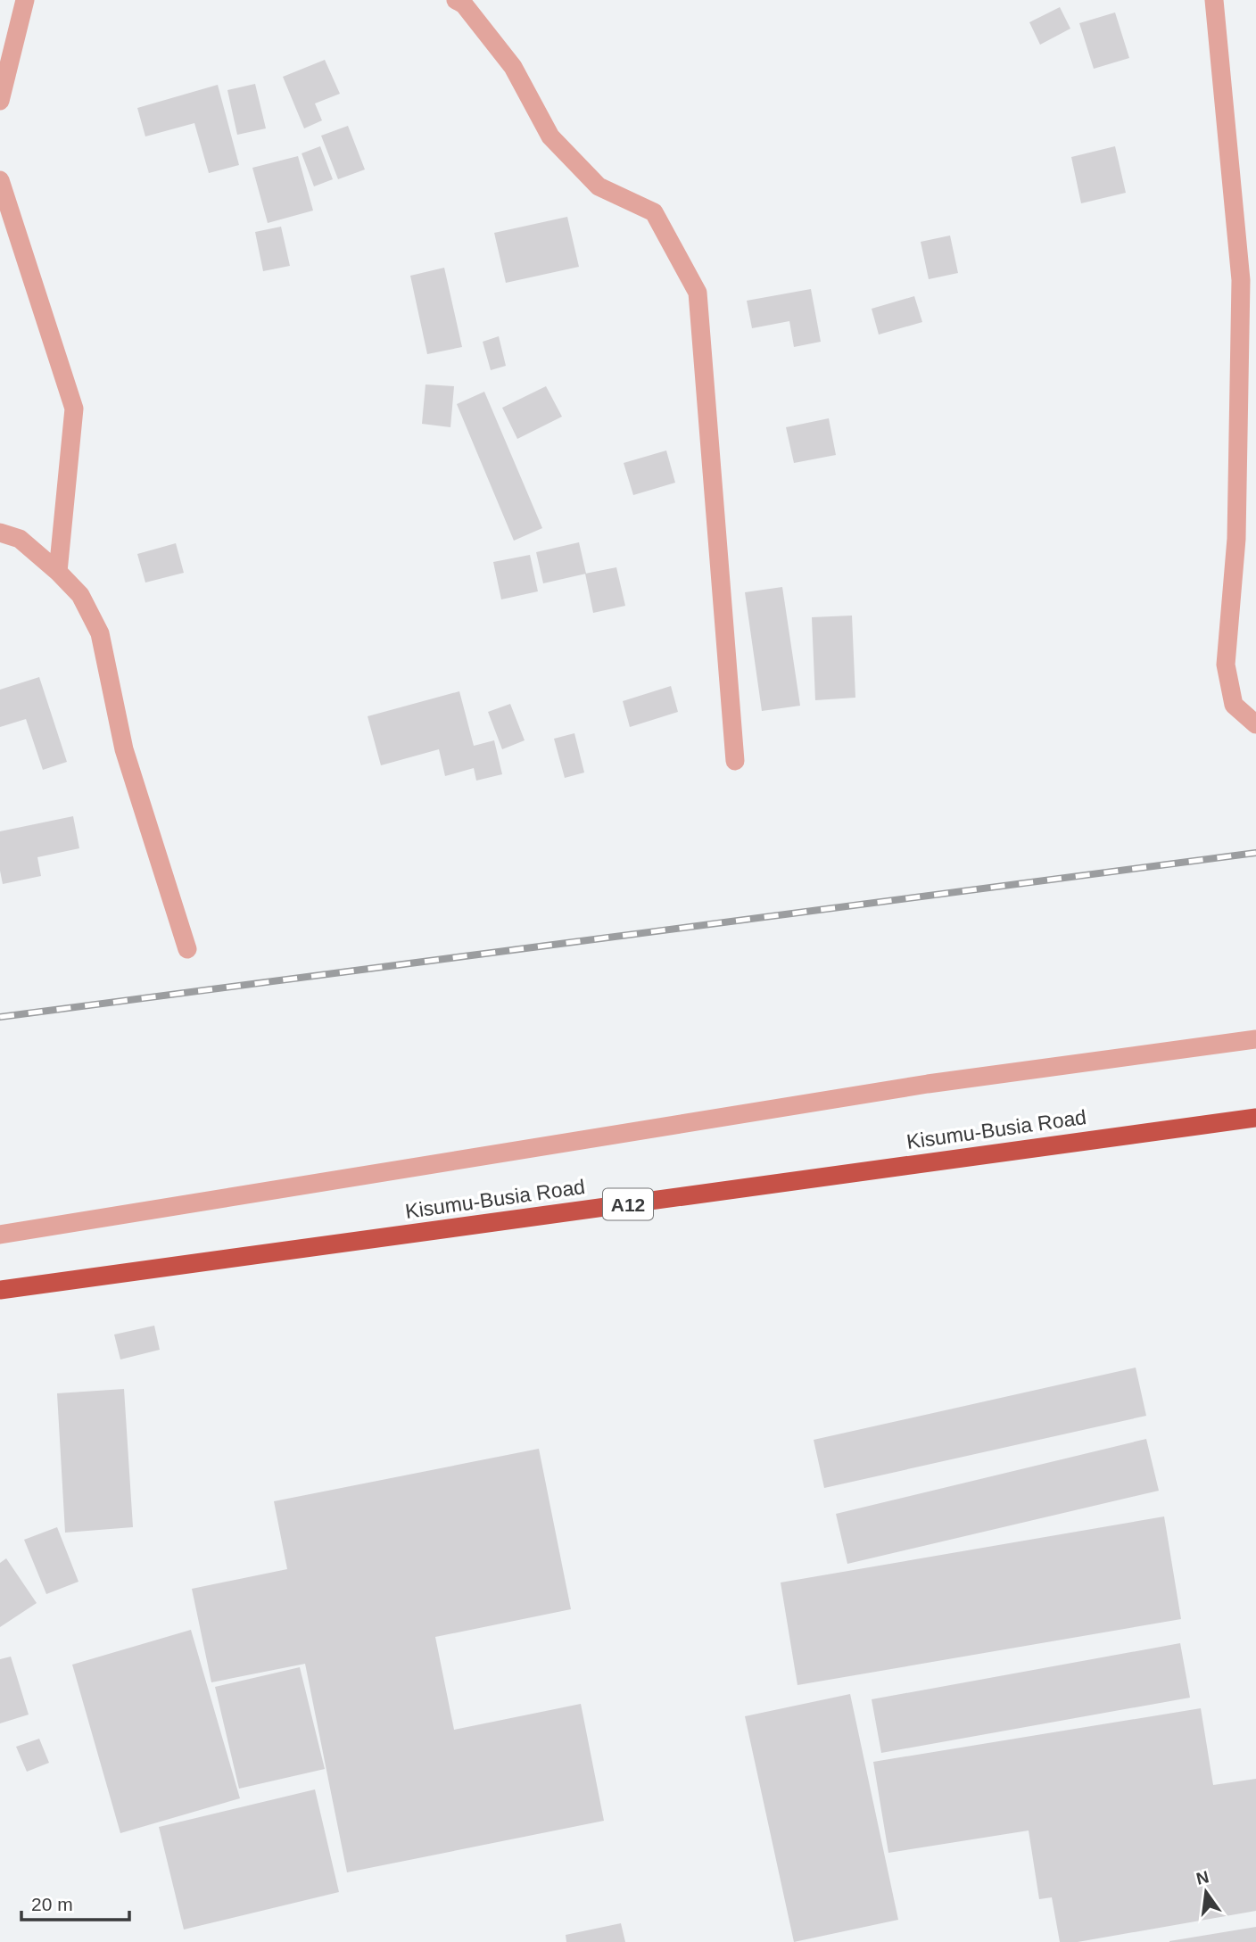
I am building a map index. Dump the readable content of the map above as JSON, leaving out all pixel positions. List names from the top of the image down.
{
  "streets": {
    "highway": ["Kisumu-Busia Road", "A12"]
  },
  "scale_bar": "20 m",
  "north": "top"
}
